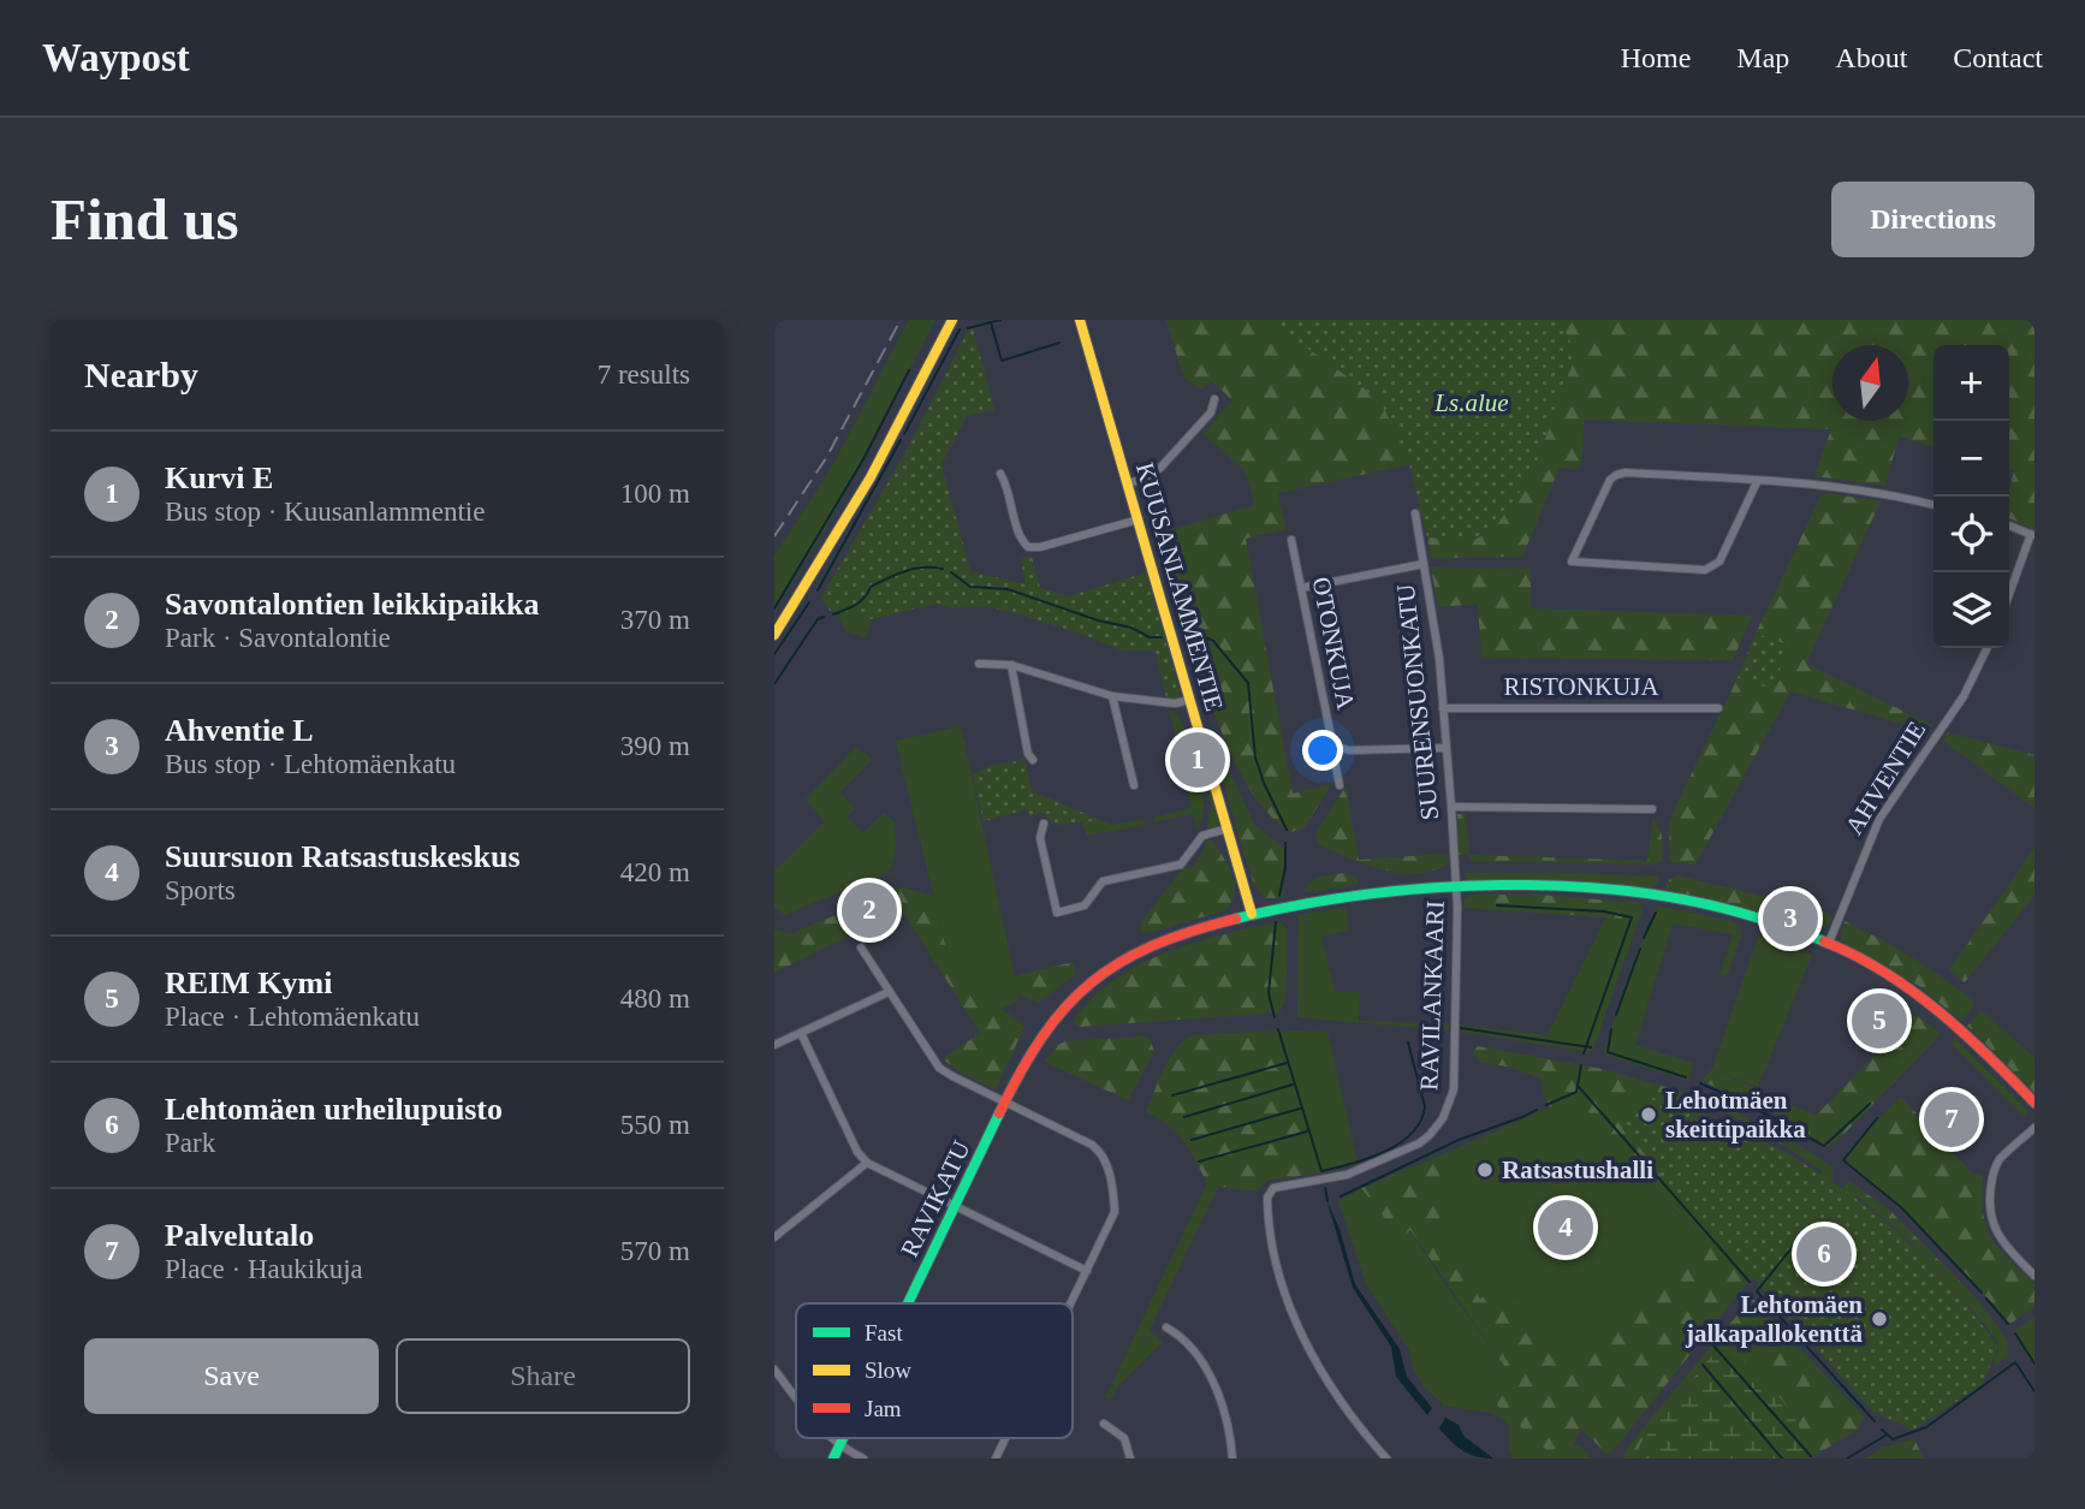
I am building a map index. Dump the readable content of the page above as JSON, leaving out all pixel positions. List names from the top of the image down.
{
  "streets": {
    "street": [
      "KUUSANLAMMENTIE",
      "OTONKUJA",
      "RISTONKUJA",
      "SUURENSUONKATU",
      "AHVENTIE",
      "RAVILANKAARI",
      "RAVIKATU"
    ]
  },
  "crossings": [
    ["KUUSANLAMMENTIE", "RAVIKATU"],
    ["OTONKUJA", "SUURENSUONKATU"],
    ["RISTONKUJA", "SUURENSUONKATU"],
    ["SUURENSUONKATU", "RAVILANKAARI"],
    ["SUURENSUONKATU", "RAVIKATU"],
    ["AHVENTIE", "RAVIKATU"],
    ["RAVILANKAARI", "RAVIKATU"]
  ],
  "parks": ["Ls.alue"],
  "places": ["Lehotmäen skeittipaikka", "Ratsastushalli", "Lehtomäen jalkapallokenttä"],
  "legend": ["Fast", "Slow", "Jam"],
  "north": "top",
  "page": {
    "header": "Waypost",
    "nav": [
      "Home",
      "Map",
      "About",
      "Contact"
    ],
    "buttons": [
      "Directions",
      ["Save", "Share"]
    ],
    "title": "Find us",
    "heading": ["Nearby", "7 results"],
    "map_buttons": ["+", "−"],
    "list": [
      {
        "mark": "1",
        "name": "Kurvi E",
        "note": "Bus stop · Kuusanlammentie",
        "value": "100 m"
      },
      {
        "mark": "2",
        "name": "Savontalontien leikkipaikka",
        "note": "Park · Savontalontie",
        "value": "370 m"
      },
      {
        "mark": "3",
        "name": "Ahventie L",
        "note": "Bus stop · Lehtomäenkatu",
        "value": "390 m"
      },
      {
        "mark": "4",
        "name": "Suursuon Ratsastuskeskus",
        "note": "Sports",
        "value": "420 m"
      },
      {
        "mark": "5",
        "name": "REIM Kymi",
        "note": "Place · Lehtomäenkatu",
        "value": "480 m"
      },
      {
        "mark": "6",
        "name": "Lehtomäen urheilupuisto",
        "note": "Park",
        "value": "550 m"
      },
      {
        "mark": "7",
        "name": "Palvelutalo",
        "note": "Place · Haukikuja",
        "value": "570 m"
      }
    ],
    "pins": [
      "1",
      "2",
      "3",
      "5",
      "7",
      "4",
      "6"
    ]
  }
}
